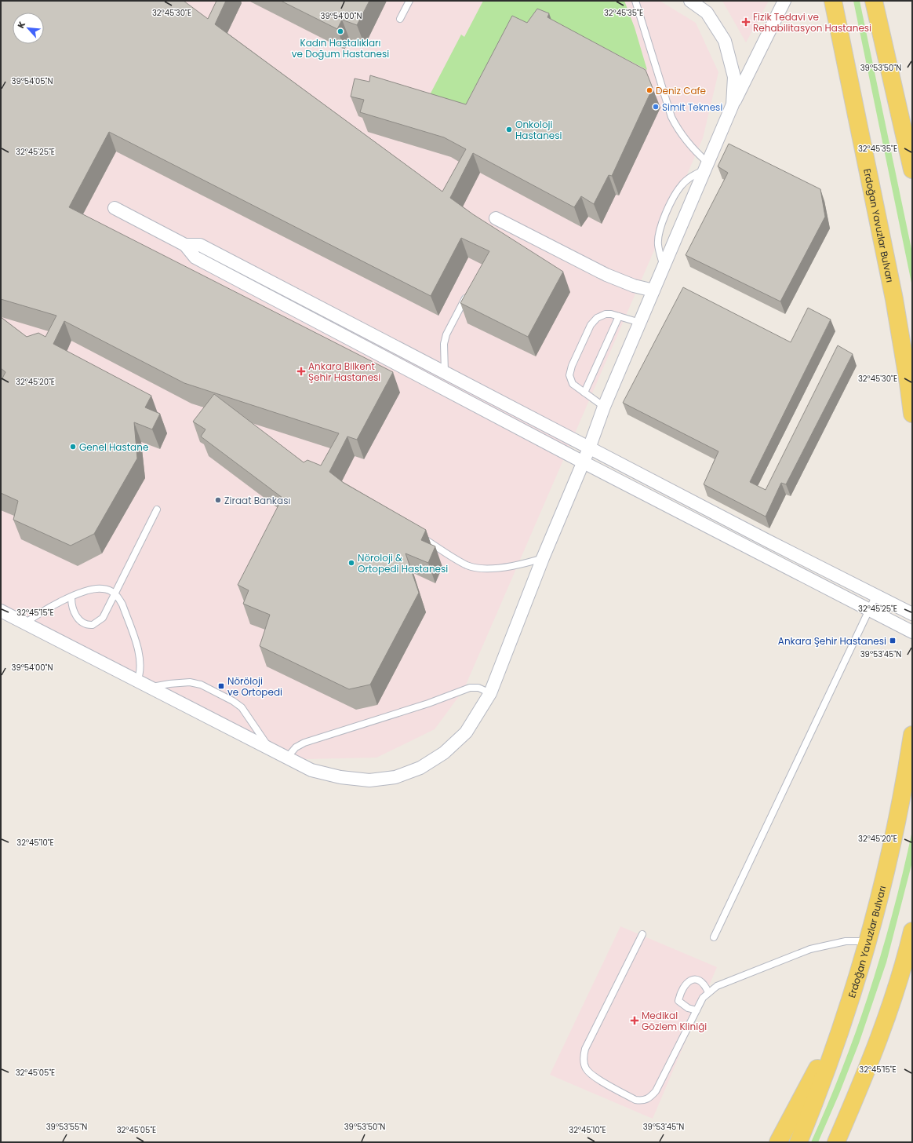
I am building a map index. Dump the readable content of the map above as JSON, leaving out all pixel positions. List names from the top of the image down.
{
  "streets": {
    "main road": ["Erdoğan Yavuzlar Bulvarı"]
  },
  "places": {
    "health": ["Fizik Tedavi ve Rehabilitasyon Hastanesi", "Ankara Bilkent Şehir Hastanesi", "Medikal Gözlem Kliniği"],
    "other": [
      "Kadın Hastalıkları ve Doğum Hastanesi",
      "Deniz Cafe",
      "Simit Teknesi",
      "Onkoloji Hastanesi",
      "Genel Hastane",
      "Ziraat Bankası",
      "Nöroloji & Ortopedi Hastanesi"
    ],
    "transit": ["Ankara Şehir Hastanesi", "Nöröloji ve Ortopedi"]
  },
  "north": "top left",
  "coordinates": [
    "32°45'30\"E",
    "32°45'35\"E",
    "39°54'00\"N",
    "39°53'50\"N",
    "39°54'05\"N",
    "32°45'25\"E",
    "32°45'20\"E",
    "32°45'15\"E",
    "39°53'45\"N",
    "32°45'10\"E",
    "32°45'05\"E",
    "39°53'55\"N"
  ]
}
